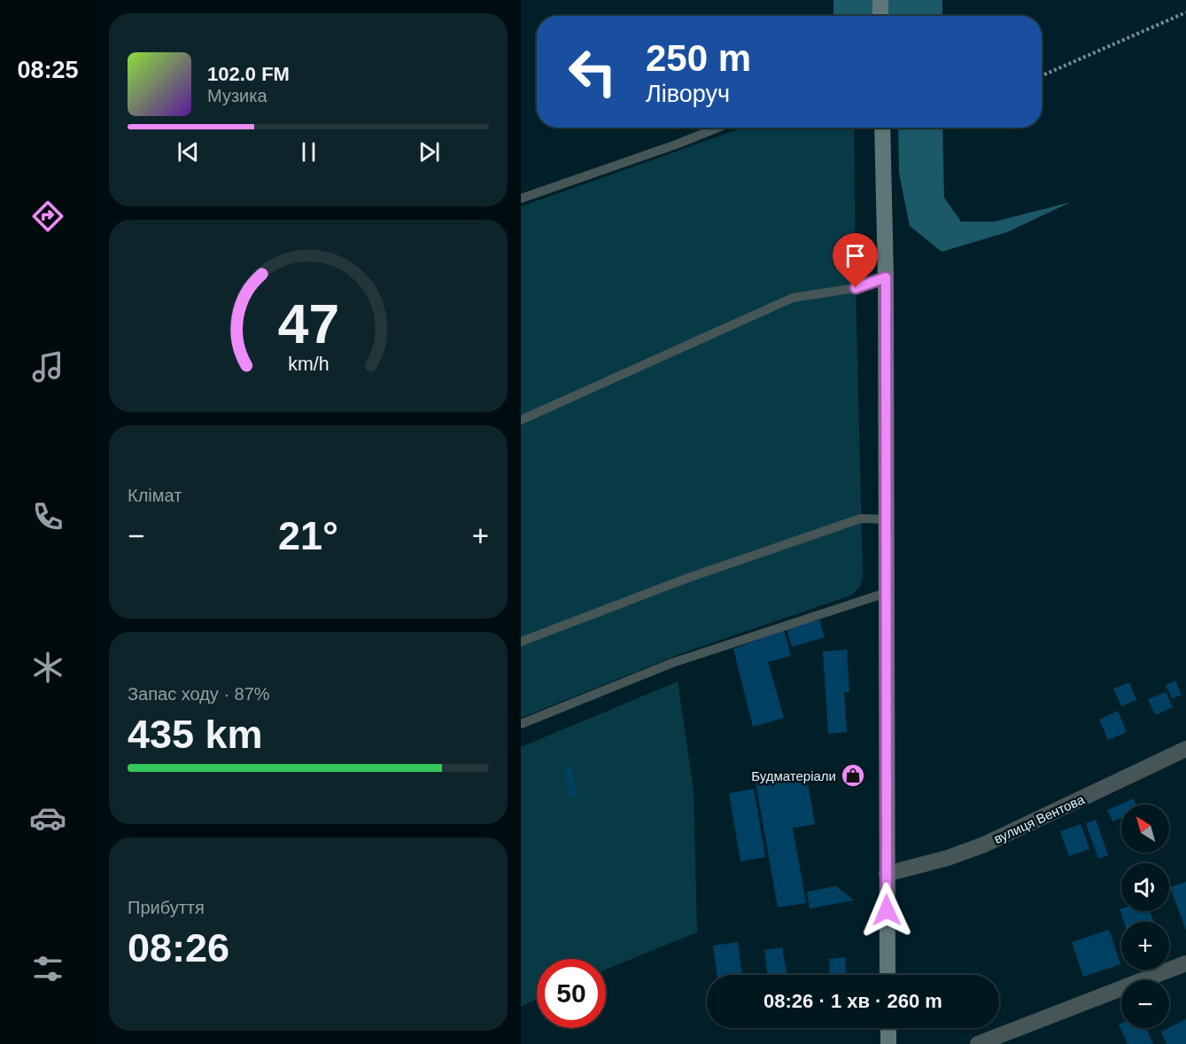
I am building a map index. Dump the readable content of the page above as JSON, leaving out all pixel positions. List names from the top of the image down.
{
  "streets": {
    "street": ["вулиця Вентова"]
  },
  "places": {
    "shop": ["Будматеріали"]
  },
  "north": "top left",
  "page": {
    "tabs": "08:25",
    "turn": ["250 m", "Ліворуч"],
    "song": ["102.0 FM", "Музика"],
    "tile": [
      "Клімат",
      ["Запас ходу · 87%", "435 km"],
      ["Прибуття", "08:26"]
    ],
    "heat": ["−", "21°", "+"],
    "map_buttons": ["+", "−"],
    "limit": "50",
    "trip": "08:26 · 1 хв · 260 m",
    "gauge": ["47", "km/h"]
  }
}
